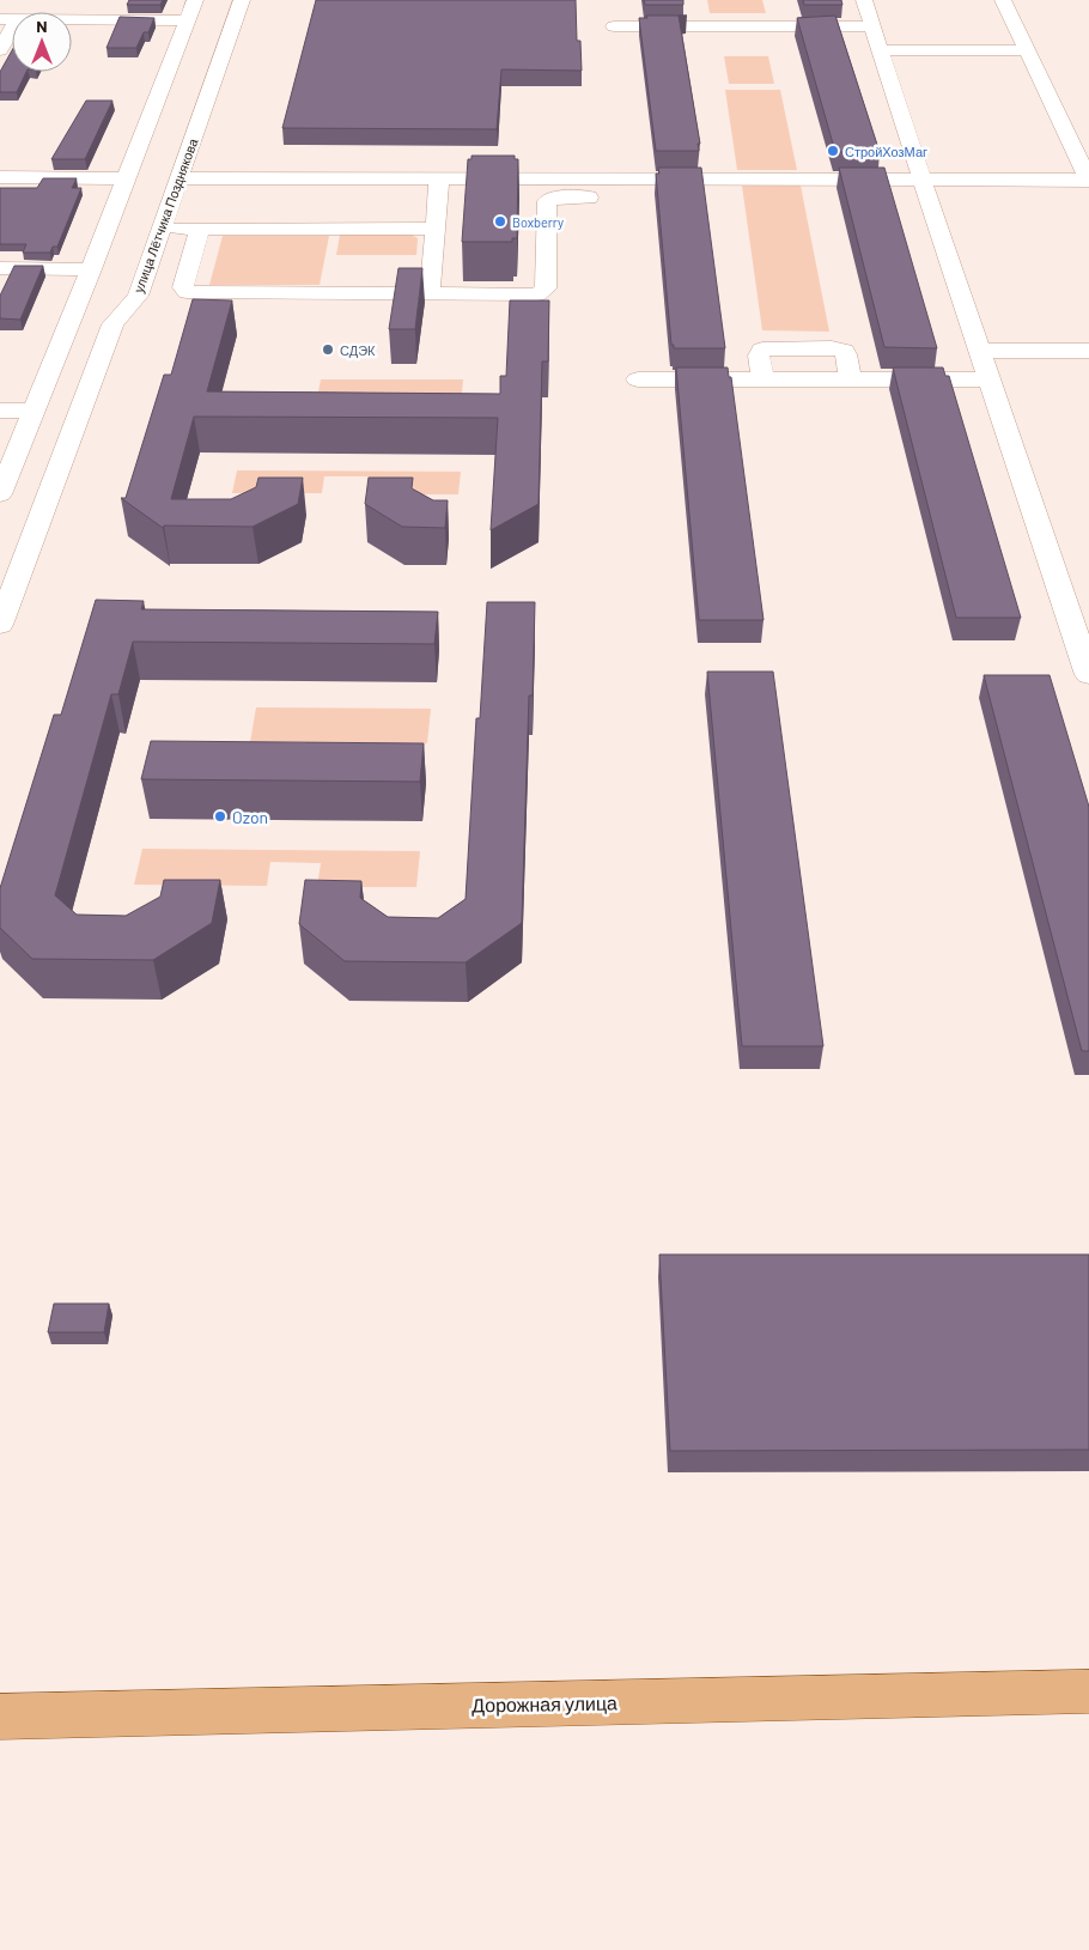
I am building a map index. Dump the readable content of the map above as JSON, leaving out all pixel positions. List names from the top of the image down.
{
  "streets": {
    "main road": ["Дорожная улица"],
    "street": ["улица Лётчика Позднякова"]
  },
  "places": [
    "СтройХозМаг",
    "Boxberry",
    "СДЭК",
    "Ozon"
  ],
  "north": "top"
}
